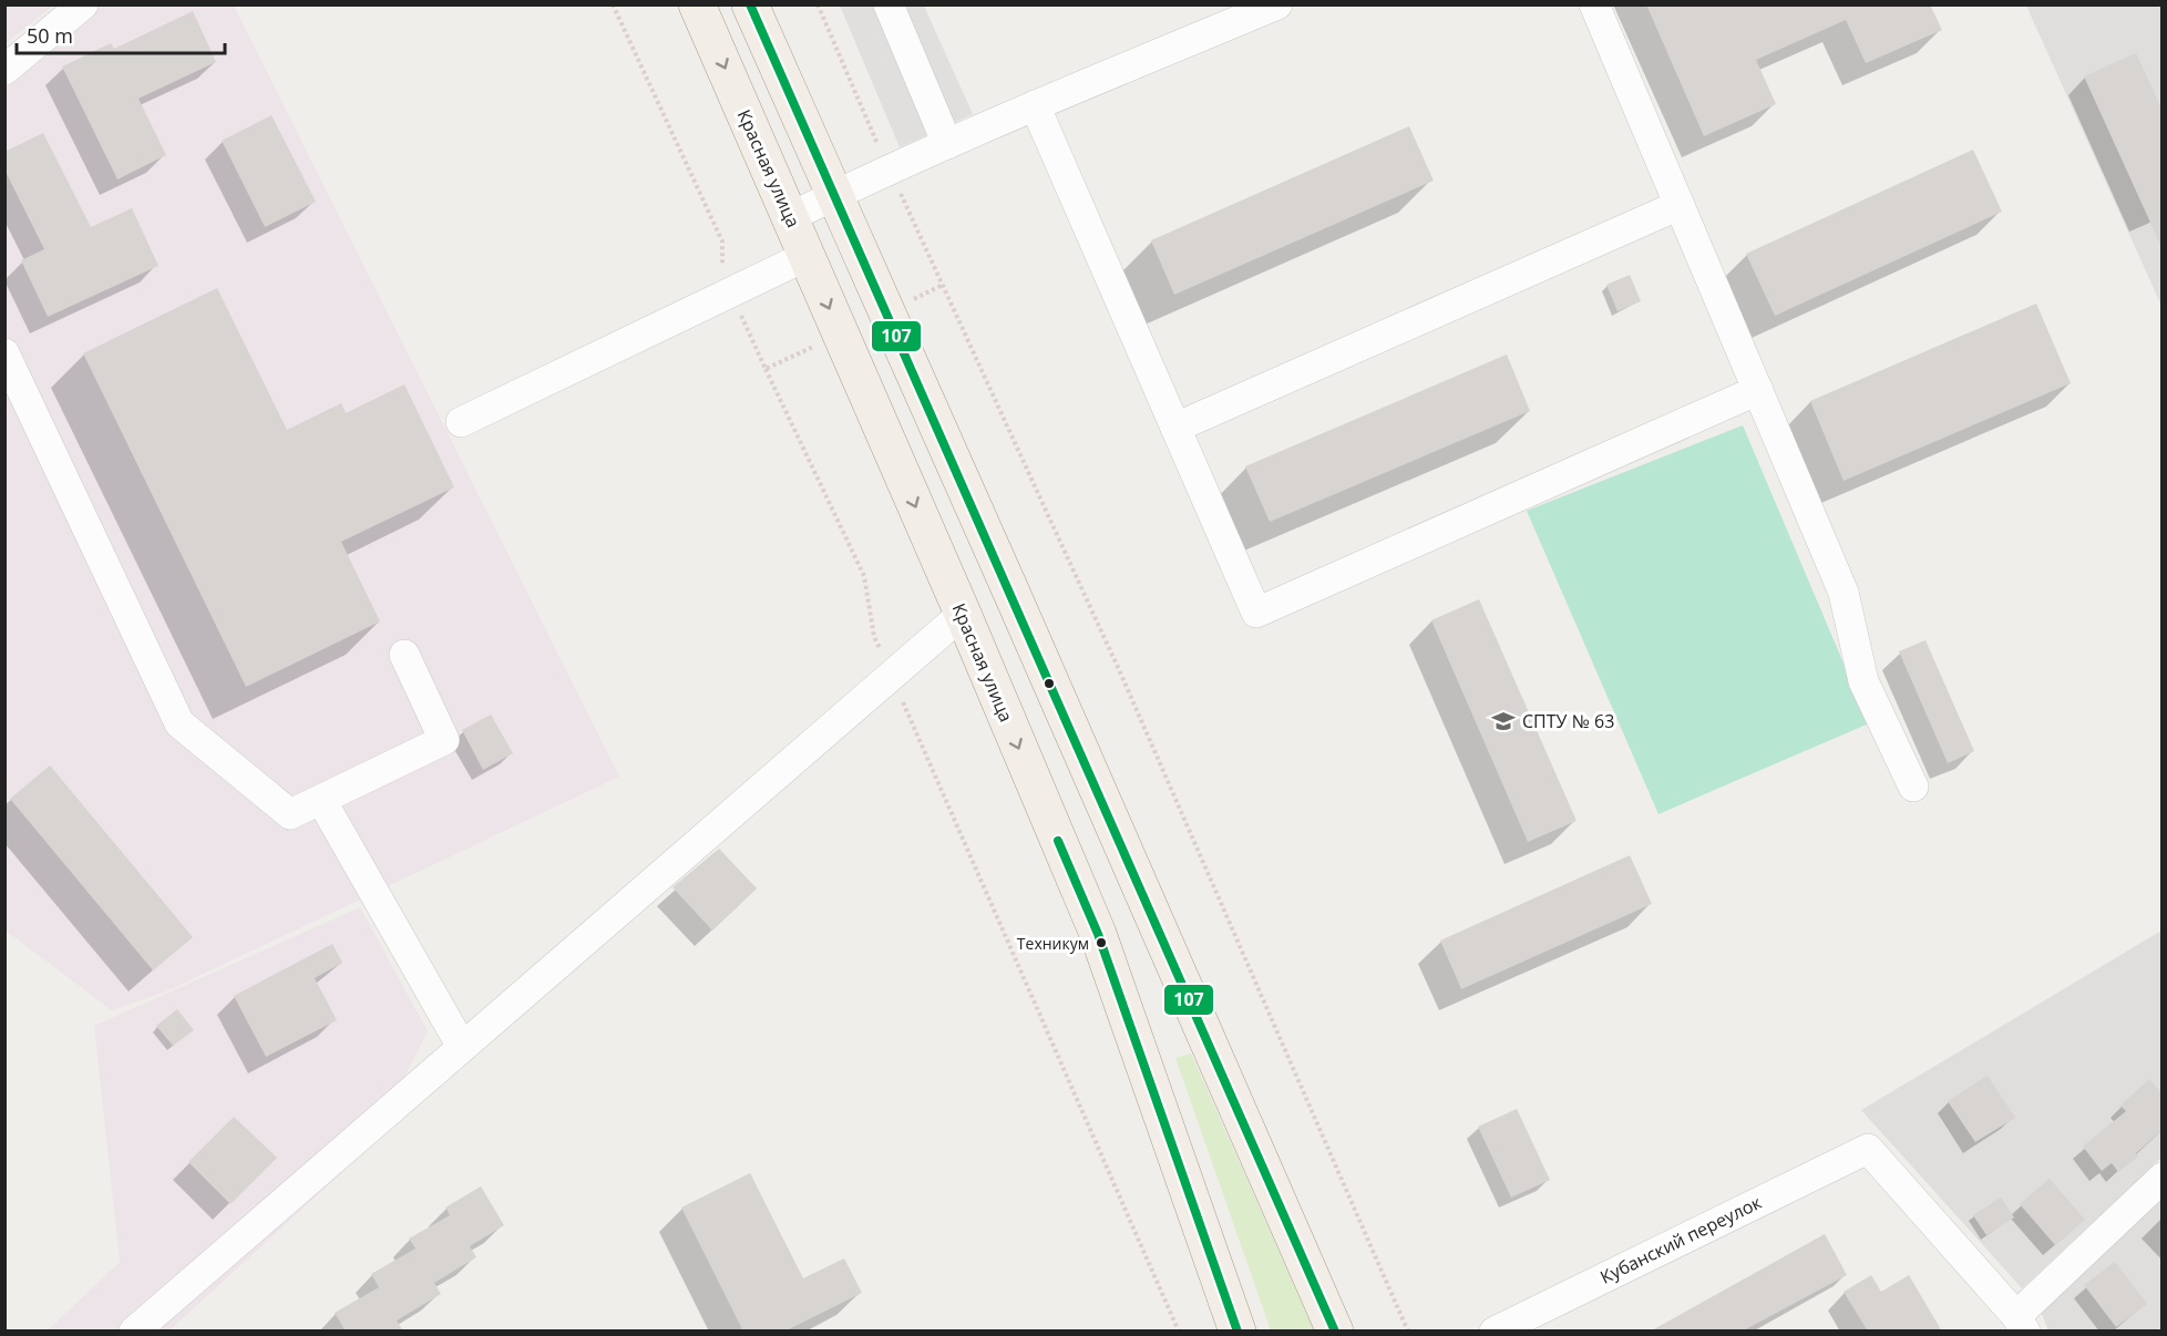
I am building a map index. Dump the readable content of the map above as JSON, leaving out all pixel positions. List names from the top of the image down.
{
  "streets": {
    "main road": ["Красная улица"],
    "street": ["Кубанский переулок"]
  },
  "places": {
    "school or university": ["СПТУ № 63"],
    "other": ["Техникум"]
  },
  "lines": ["transit line 107"],
  "scale_bar": "50 m"
}
